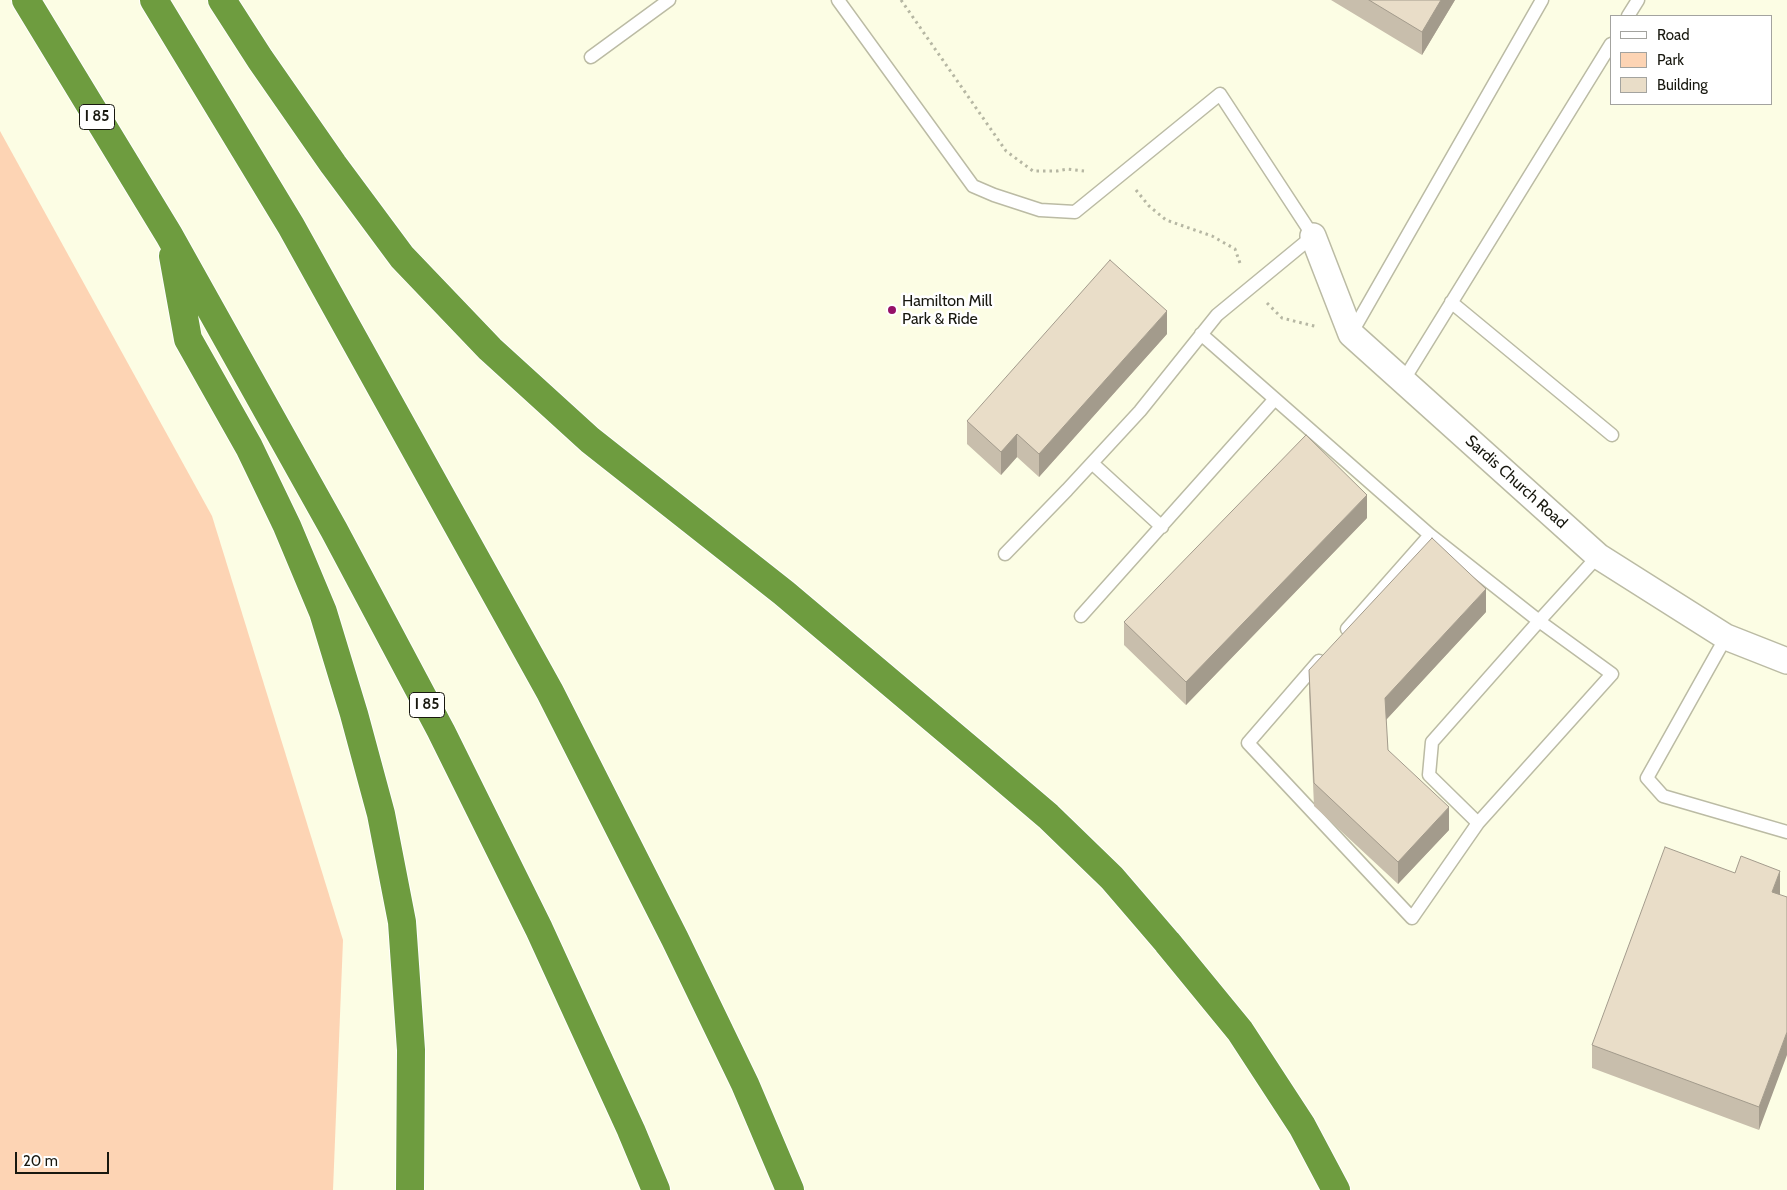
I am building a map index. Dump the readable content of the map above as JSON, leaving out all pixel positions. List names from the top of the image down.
{
  "streets": {
    "highway": ["I 85"],
    "street": ["Sardis Church Road"]
  },
  "places": ["Hamilton Mill Park & Ride"],
  "legend": ["Road", "Park", "Building"],
  "scale_bar": "20 m"
}
